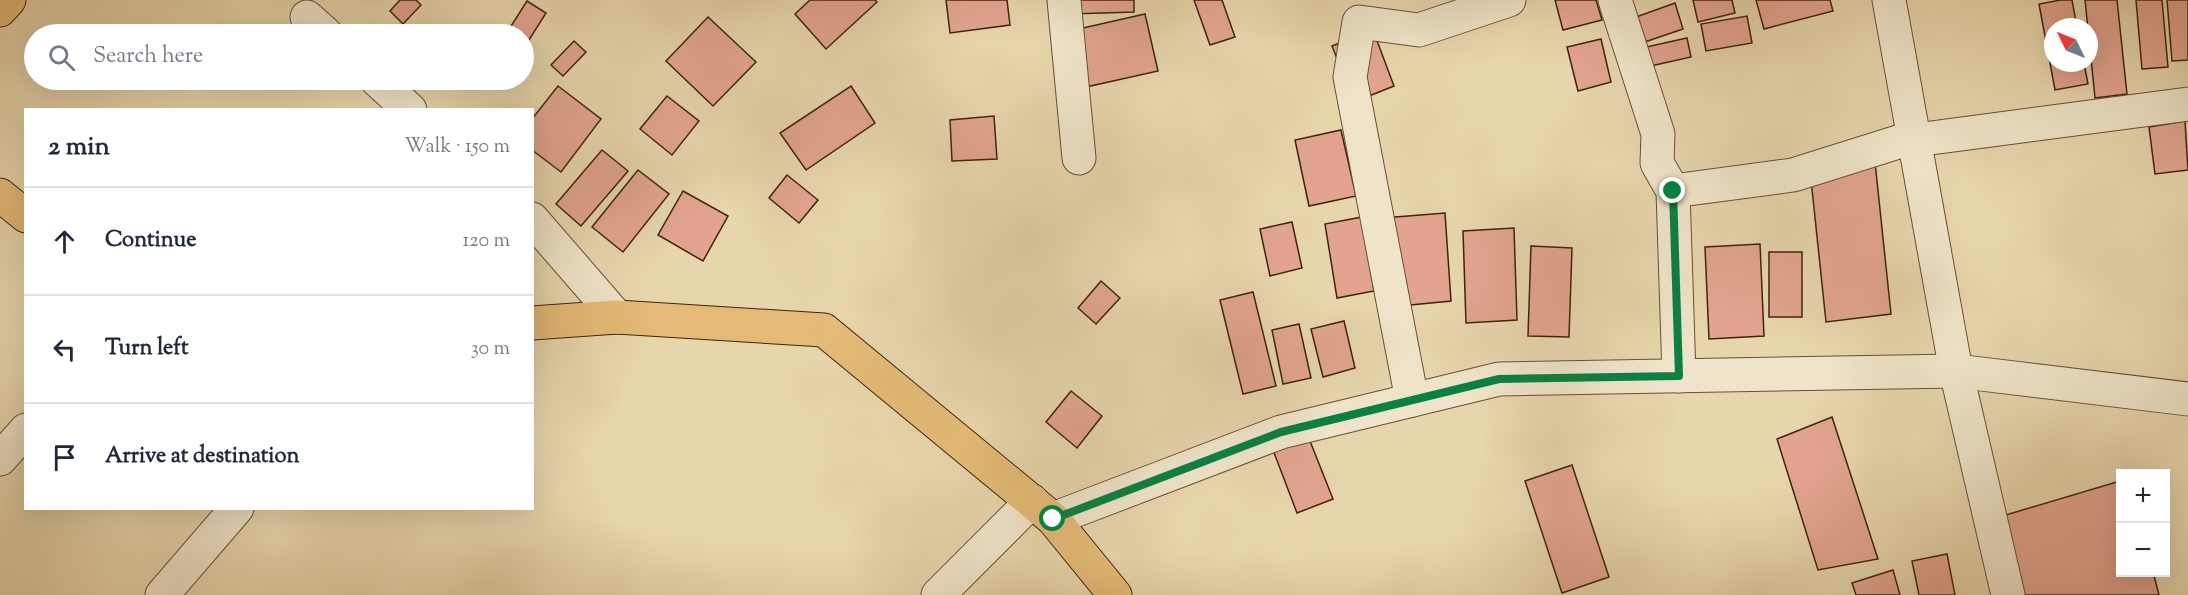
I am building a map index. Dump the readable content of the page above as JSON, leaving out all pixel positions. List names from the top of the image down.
{
  "north": "top left",
  "page": {
    "search": "Search here",
    "heading": ["2 min", "Walk · 150 m"],
    "list": [
      ["Continue", "120 m"],
      ["Turn left", "30 m"],
      "Arrive at destination"
    ],
    "map_buttons": ["+", "−"]
  }
}
